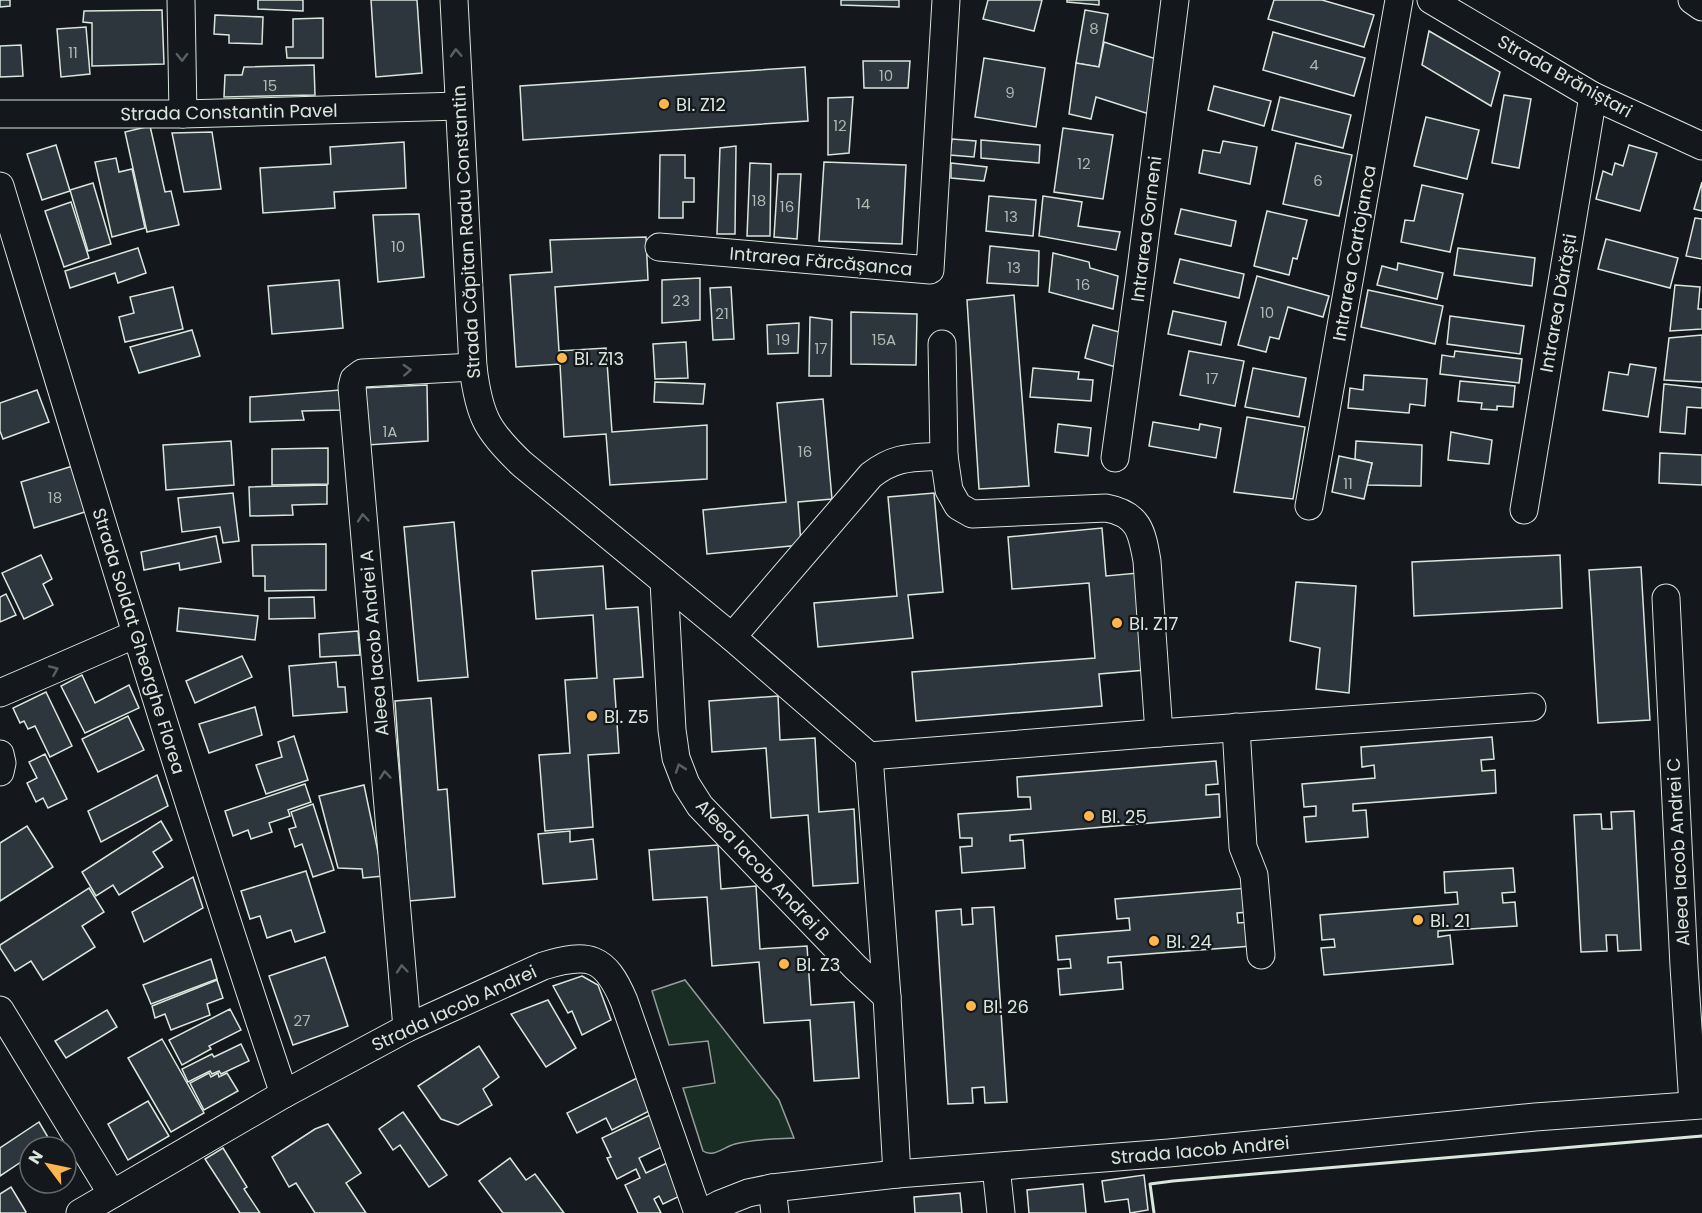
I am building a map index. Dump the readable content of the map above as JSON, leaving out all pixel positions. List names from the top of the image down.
{
  "streets": {
    "street": [
      "Strada Brăniștari",
      "Strada Constantin Pavel",
      "Intrarea Gorneni",
      "Strada Căpitan Radu Constantin",
      "Intrarea Cartojanca",
      "Intrarea Fărcășanca",
      "Intrarea Dărăști",
      "Strada Soldat Gheorghe Florea",
      "Aleea Iacob Andrei A",
      "Aleea Iacob Andrei C",
      "Aleea Iacob Andrei B",
      "Strada Iacob Andrei"
    ]
  },
  "crossings": [
    ["Strada Brăniștari", "Intrarea Dărăști"],
    ["Strada Constantin Pavel", "Strada Căpitan Radu Constantin"],
    ["Strada Căpitan Radu Constantin", "Aleea Iacob Andrei A"],
    ["Strada Căpitan Radu Constantin", "Aleea Iacob Andrei B"],
    ["Strada Soldat Gheorghe Florea", "Strada Iacob Andrei"],
    ["Aleea Iacob Andrei A", "Strada Iacob Andrei"],
    ["Aleea Iacob Andrei C", "Strada Iacob Andrei"]
  ],
  "one_way": ["Aleea Iacob Andrei A"],
  "places": [
    "Bl. Z12",
    "Bl. Z13",
    "Bl. Z17",
    "Bl. Z5",
    "Bl. 25",
    "Bl. 21",
    "Bl. 24",
    "Bl. Z3",
    "Bl. 26"
  ],
  "house_numbers": [
    "8",
    "11",
    "4",
    "10",
    "15",
    "9",
    "12",
    "12",
    "6",
    "18",
    "14",
    "16",
    "13",
    "10",
    "13",
    "16",
    "23",
    "10",
    "21",
    "19",
    "15A",
    "17",
    "17",
    "1A",
    "16",
    "11",
    "18",
    "27"
  ],
  "north": "top left"
}
